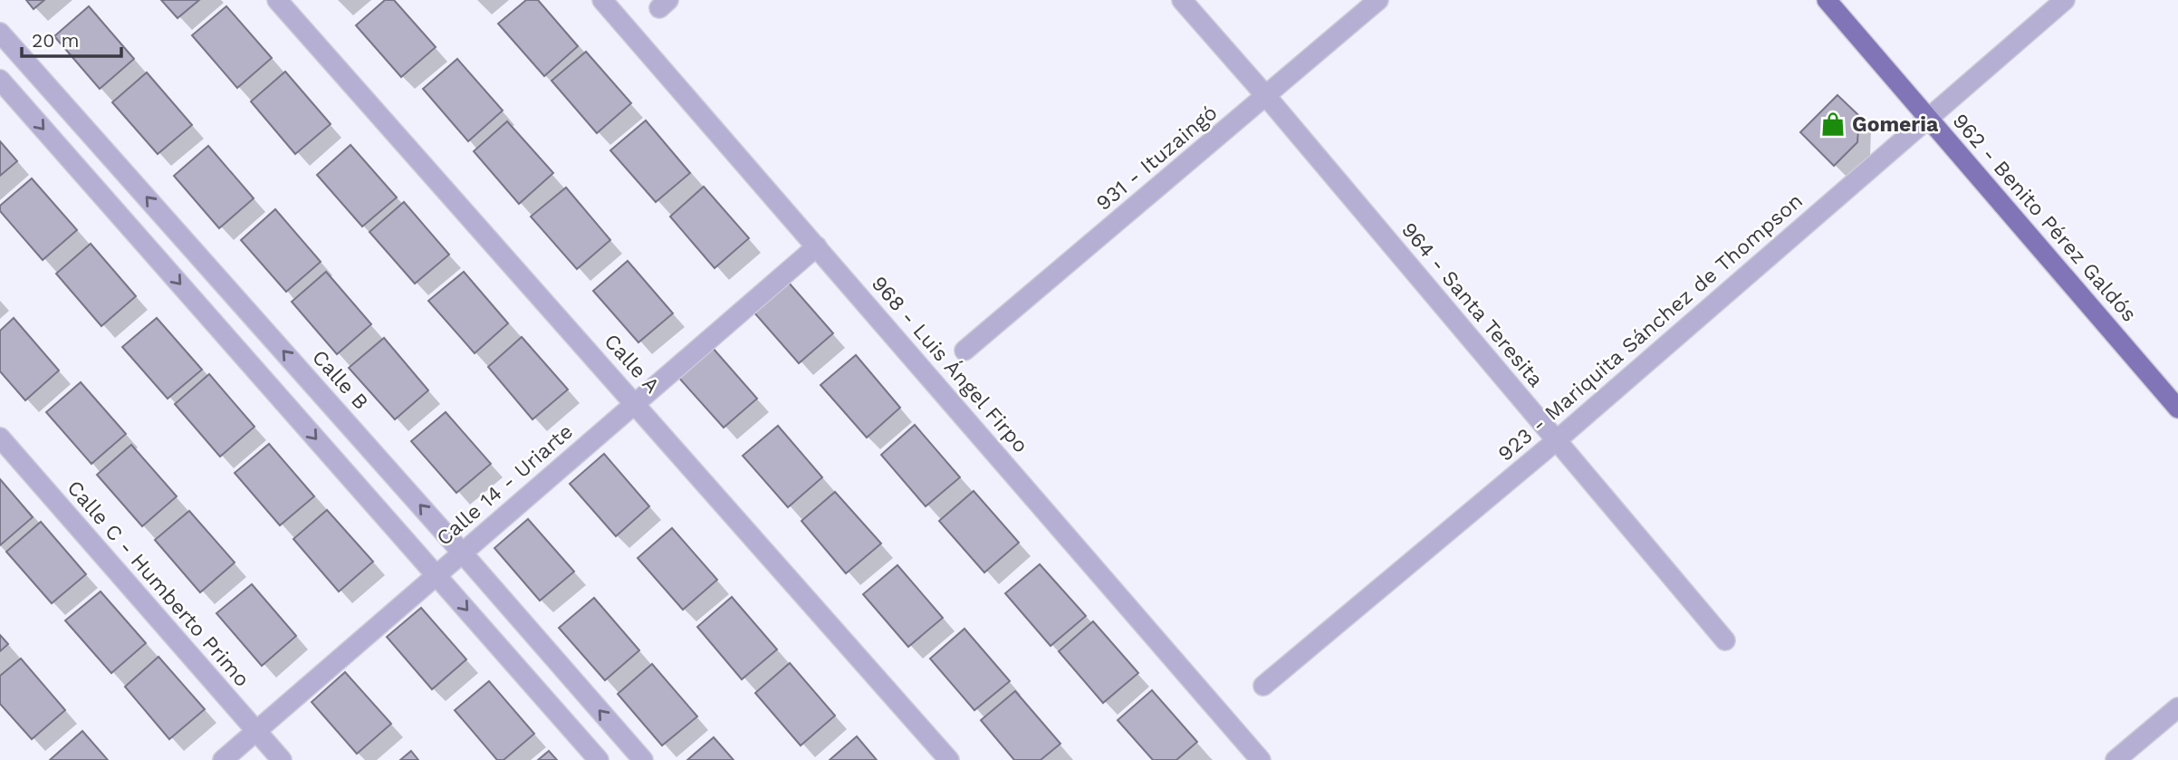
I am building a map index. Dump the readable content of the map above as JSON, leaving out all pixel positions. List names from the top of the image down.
{
  "streets": {
    "main road": ["962 - Benito Pérez Galdós"],
    "street": [
      "931 - Ituzaingó",
      "964 - Santa Teresita",
      "923 - Mariquita Sánchez de Thompson",
      "Calle A",
      "968 - Luis Ángel Firpo",
      "Calle B",
      "Calle 14 - Uriarte",
      "Calle C - Humberto Primo"
    ]
  },
  "crossings": [
    ["931 - Ituzaingó", "964 - Santa Teresita"],
    ["962 - Benito Pérez Galdós", "923 - Mariquita Sánchez de Thompson"],
    ["964 - Santa Teresita", "923 - Mariquita Sánchez de Thompson"],
    ["Calle A", "Calle 14 - Uriarte"],
    ["968 - Luis Ángel Firpo", "Calle 14 - Uriarte"],
    ["Calle B", "Calle 14 - Uriarte"],
    ["Calle 14 - Uriarte", "Calle C - Humberto Primo"]
  ],
  "places": {
    "shop": ["Gomeria"]
  },
  "scale_bar": "20 m"
}
